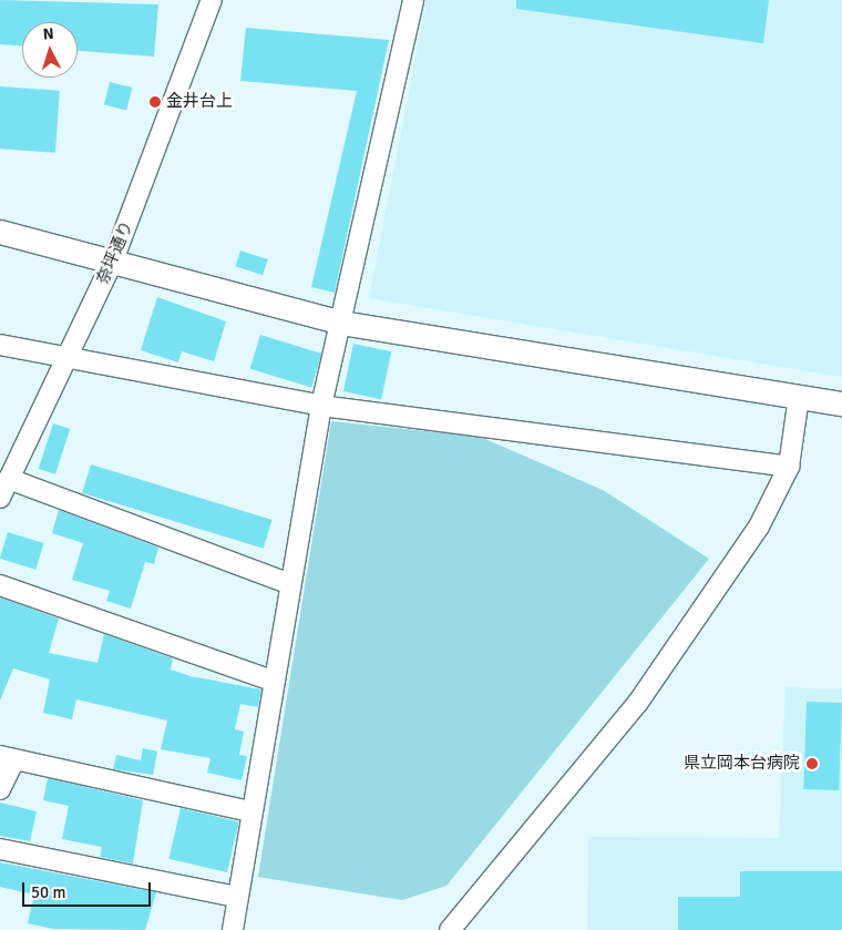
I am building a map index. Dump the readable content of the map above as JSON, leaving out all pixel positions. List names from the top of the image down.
{
  "streets": {
    "street": ["奈坪通り"]
  },
  "places": ["金井台上", "県立岡本台病院"],
  "scale_bar": "50 m",
  "north": "top"
}
